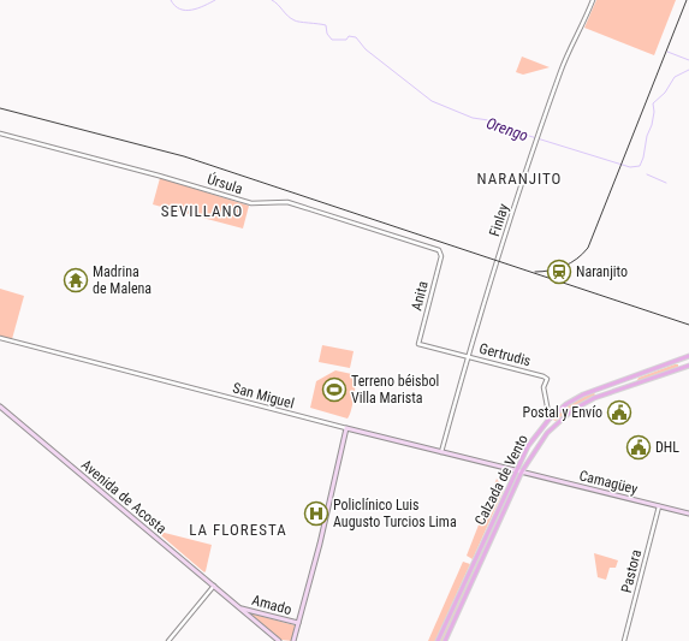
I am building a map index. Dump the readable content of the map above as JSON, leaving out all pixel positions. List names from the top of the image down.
{
  "streets": {
    "main road": [
      "San Miguel",
      "Calzada de Vento",
      "Camagüey",
      "Avenida de Acosta",
      "Amado"
    ],
    "street": [
      "Úrsula",
      "Finlay",
      "Anita",
      "Gertrudis",
      "Pastora"
    ]
  },
  "crossings": [
    ["Úrsula", "Anita"],
    ["Finlay", "Gertrudis"],
    ["Finlay", "San Miguel"],
    ["Anita", "Gertrudis"],
    ["Gertrudis", "Calzada de Vento"],
    ["San Miguel", "Calzada de Vento"],
    ["San Miguel", "Camagüey"],
    ["Calzada de Vento", "Camagüey"],
    ["Camagüey", "Pastora"],
    ["Avenida de Acosta", "Amado"]
  ],
  "districts": ["NARANJITO", "SEVILLANO", "LA FLORESTA"],
  "water": ["Orengo"],
  "places": {
    "station": ["Naranjito"],
    "temple": ["Madrina de Malena"],
    "sports": ["Terreno béisbol Villa Marista"],
    "public building": ["Postal y Envío", "DHL"],
    "hospital": ["Policlínico Luis Augusto Turcios Lima"]
  }
}
